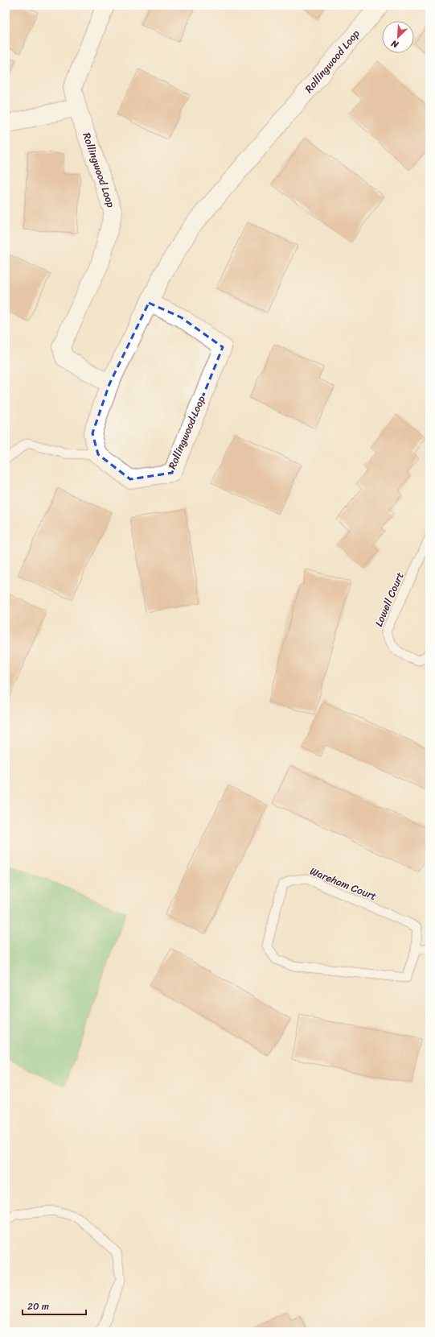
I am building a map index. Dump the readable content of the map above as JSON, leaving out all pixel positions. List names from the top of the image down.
{
  "streets": {
    "street": ["Rollingwood Loop"],
    "lane": ["Lowell Court", "Wareham Court"]
  },
  "scale_bar": "20 m",
  "north": "bottom left"
}
